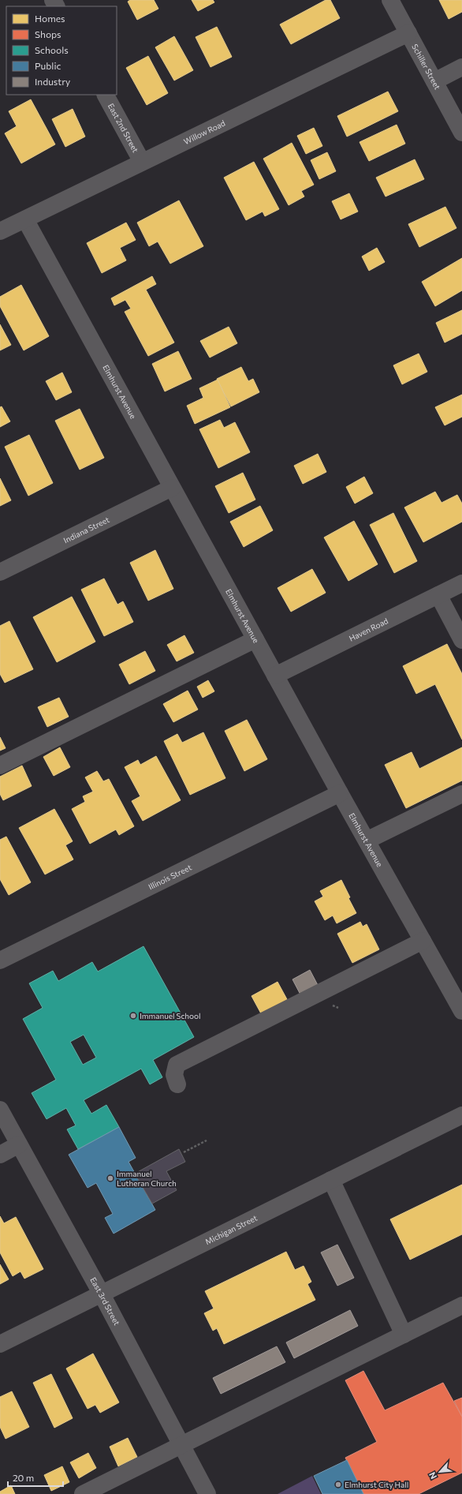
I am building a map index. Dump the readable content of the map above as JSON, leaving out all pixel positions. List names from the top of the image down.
{
  "streets": {
    "street": [
      "Schiller Street",
      "East 2nd Street",
      "Willow Road",
      "Elmhurst Avenue",
      "Indiana Street",
      "Haven Road",
      "Illinois Street",
      "Michigan Street",
      "East 3rd Street"
    ]
  },
  "crossings": [
    ["Schiller Street", "Willow Road"],
    ["East 2nd Street", "Willow Road"],
    ["Willow Road", "Elmhurst Avenue"],
    ["Elmhurst Avenue", "Indiana Street"],
    ["Elmhurst Avenue", "Haven Road"],
    ["Elmhurst Avenue", "Illinois Street"],
    ["Michigan Street", "East 3rd Street"]
  ],
  "places": ["Immanuel School", "Immanuel Lutheran Church", "Elmhurst City Hall"],
  "legend": [
    "Homes",
    "Shops",
    "Schools",
    "Public",
    "Industry"
  ],
  "scale_bar": "20 m",
  "north": "bottom left"
}
